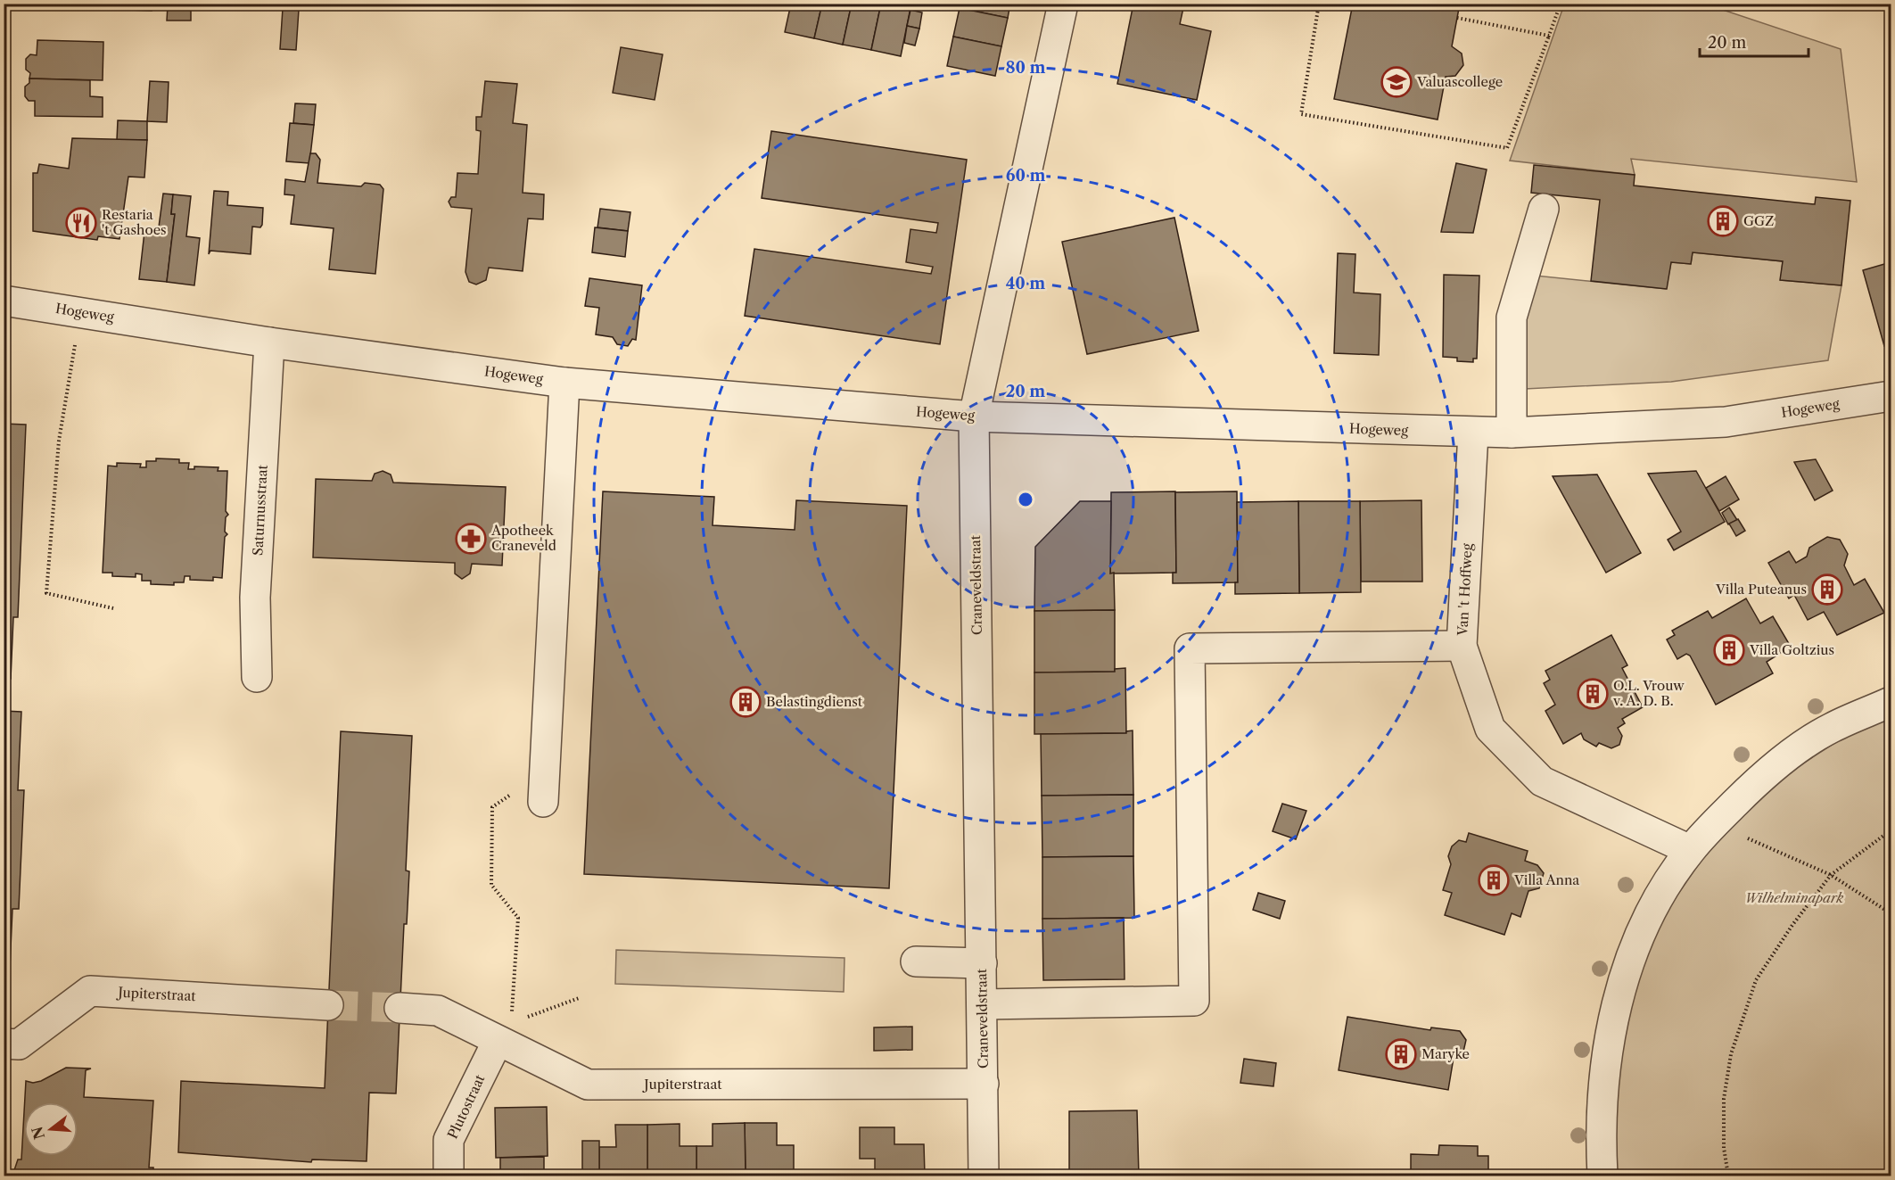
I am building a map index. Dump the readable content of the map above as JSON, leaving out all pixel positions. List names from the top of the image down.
{
  "streets": {
    "street": [
      "Hogeweg",
      "Saturnusstraat",
      "Craneveldstraat",
      "Van 't Hoffweg",
      "Jupiterstraat",
      "Plutostraat"
    ]
  },
  "crossings": [
    ["Hogeweg", "Saturnusstraat"],
    ["Hogeweg", "Craneveldstraat"],
    ["Hogeweg", "Van 't Hoffweg"],
    ["Craneveldstraat", "Jupiterstraat"],
    ["Jupiterstraat", "Plutostraat"]
  ],
  "parks": ["Wilhelminapark"],
  "places": {
    "school or university": ["Valuascollege"],
    "building": [
      "GGZ",
      "Villa Puteanus",
      "Villa Goltzius",
      "O.L. Vrouw v. A. D. B.",
      "Belastingdienst",
      "Villa Anna",
      "Maryke"
    ],
    "restaurant": ["Restaria 't Gashoes"],
    "pharmacy": ["Apotheek Craneveld"]
  },
  "scale_bar": "20 m",
  "north": "left",
  "rings": [
    "80 m",
    "60 m",
    "40 m",
    "20 m"
  ]
}
